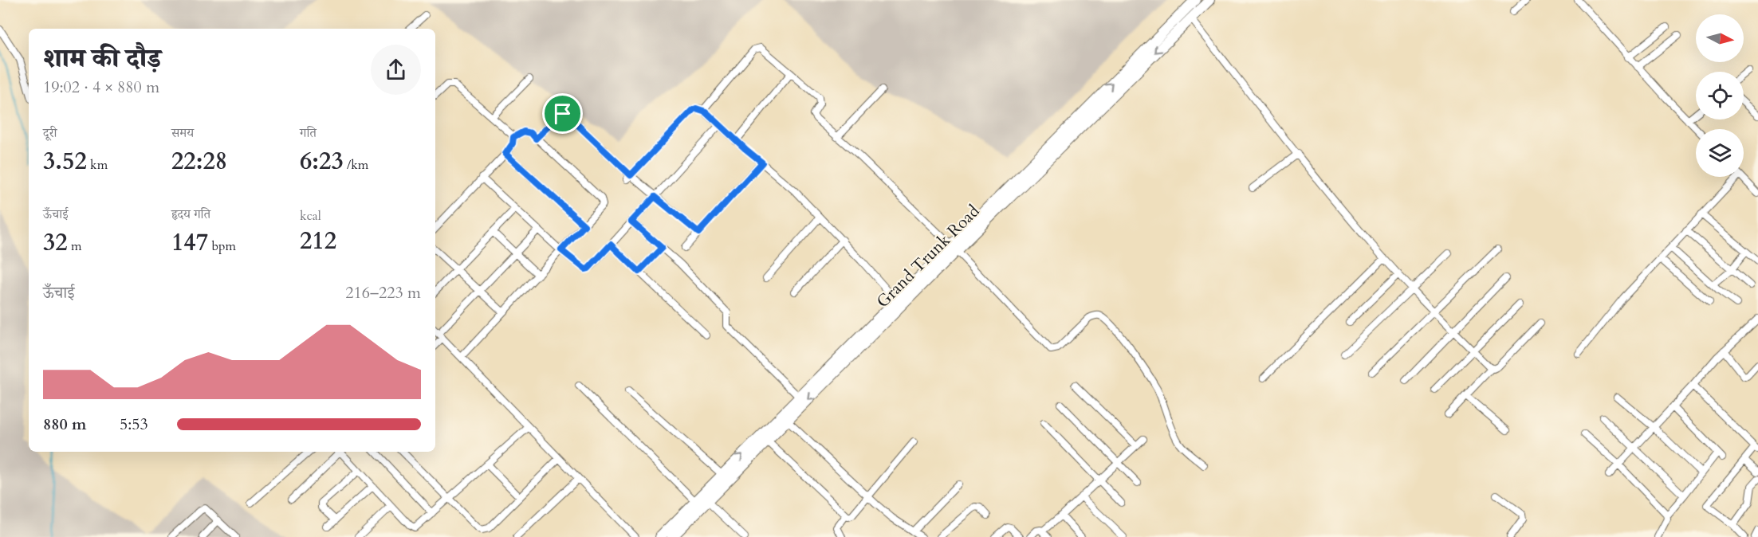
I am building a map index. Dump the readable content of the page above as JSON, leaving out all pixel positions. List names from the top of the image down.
{
  "streets": {
    "highway": ["Grand Trunk Road"]
  },
  "north": "right",
  "page": {
    "heading": ["शाम की दौड़", "19:02 · 4 × 880 m"],
    "stats": [
      ["दूरी", "3.52 km"],
      ["समय", "22:28"],
      ["गति", "6:23 /km"],
      ["ऊँचाई", "32 m"],
      ["हृदय गति", "147 bpm"],
      ["kcal", "212"]
    ],
    "chart": ["ऊँचाई", "216–223 m"],
    "list": [
      {
        "name": "880 m",
        "note": "5:53"
      }
    ]
  }
}
